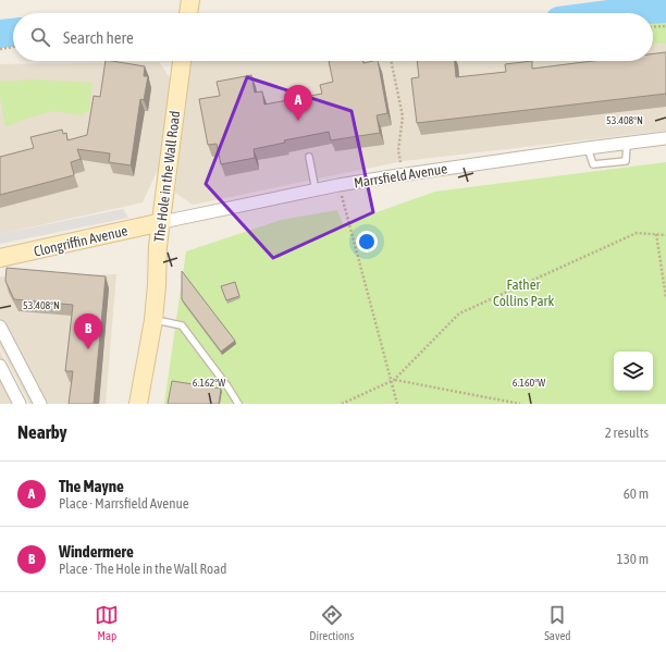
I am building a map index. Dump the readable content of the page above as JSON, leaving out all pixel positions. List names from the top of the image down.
{
  "streets": {
    "street": ["Marrsfield Avenue", "The Hole in the Wall Road", "Clongriffin Avenue"]
  },
  "crossings": [
    ["Marrsfield Avenue", "The Hole in the Wall Road"],
    ["Marrsfield Avenue", "Clongriffin Avenue"],
    ["The Hole in the Wall Road", "Clongriffin Avenue"]
  ],
  "parks": ["Father Collins Park"],
  "page": {
    "search": "Search here",
    "pins": ["A", "B"],
    "heading": ["Nearby", "2 results"],
    "list": [
      {
        "mark": "A",
        "name": "The Mayne",
        "note": "Place · Marrsfield Avenue",
        "value": "60 m"
      },
      {
        "mark": "B",
        "name": "Windermere",
        "note": "Place · The Hole in the Wall Road",
        "value": "130 m"
      }
    ],
    "nav": ["Map", "Directions", "Saved"]
  },
  "coordinates": ["53.408°N", "6.162°W", "6.160°W"]
}
